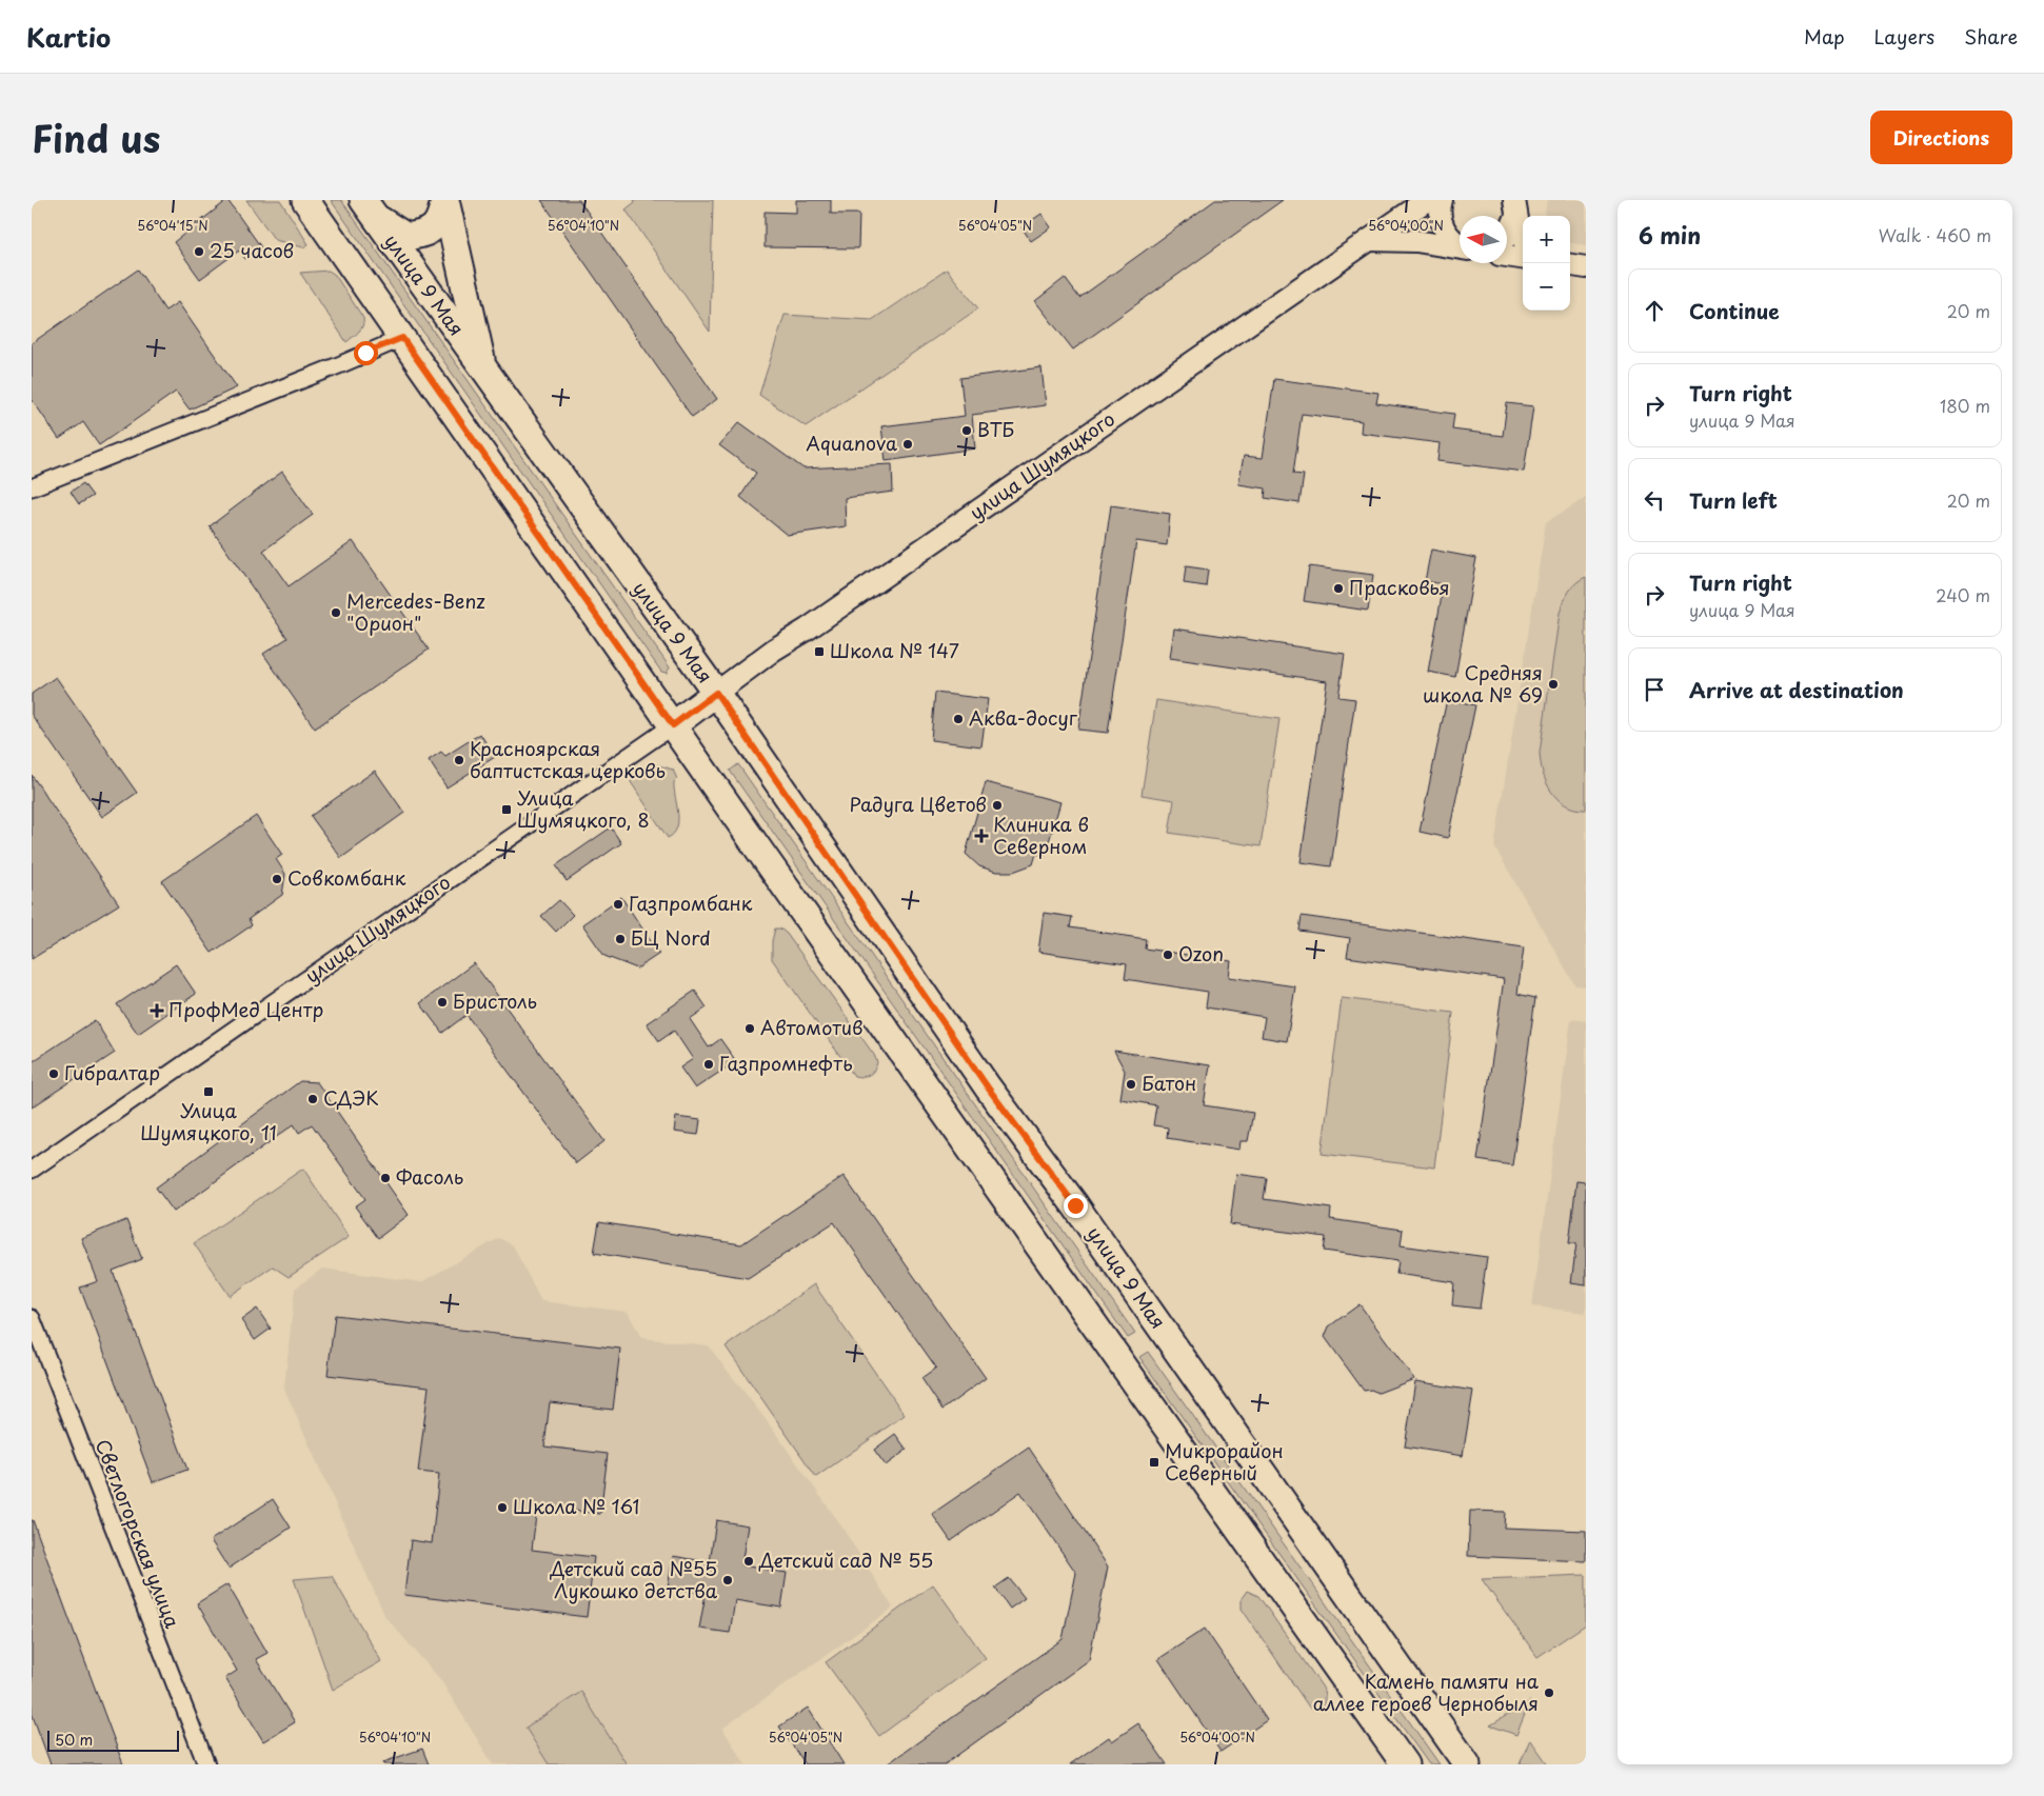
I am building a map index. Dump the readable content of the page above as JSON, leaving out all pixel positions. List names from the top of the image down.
{
  "streets": {
    "main road": ["улица 9 Мая"],
    "street": ["улица Шумяцкого", "Светлогорская улица"]
  },
  "crossings": [
    ["улица 9 Мая", "улица Шумяцкого"]
  ],
  "places": {
    "other": [
      "25 часов",
      "ВТБ",
      "Aquanova",
      "Прасковья",
      "Mercedes-Benz \"Орион\"",
      "Средняя школа № 69",
      "Аква-досуг",
      "Красноярская баптистская церковь",
      "Радуга Цветов",
      "Совкомбанк",
      "Газпромбанк",
      "БЦ Nord",
      "Ozon",
      "Бристоль",
      "Автомотив",
      "Газпромнефть",
      "Гибралтар",
      "Батон",
      "СДЭК",
      "Фасоль",
      "Школа № 161",
      "Детский сад № 55",
      "Детский сад №55 Лукошко детства",
      "Камень памяти на аллее героев Чернобыля"
    ],
    "transit": [
      "Школа № 147",
      "Улица Шумяцкого, 8",
      "Улица Шумяцкого, 11",
      "Микрорайон Северный"
    ],
    "health": ["Клиника в Северном", "ПрофМед Центр"]
  },
  "scale_bar": "50 m",
  "north": "left",
  "page": {
    "header": "Kartio",
    "nav": ["Map", "Layers", "Share"],
    "title": "Find us",
    "buttons": "Directions",
    "heading": ["6 min", "Walk · 460 m"],
    "map_buttons": ["+", "−"],
    "list": [
      ["Continue", "20 m"],
      ["Turn right", "улица 9 Мая", "180 m"],
      ["Turn left", "20 m"],
      ["Turn right", "улица 9 Мая", "240 m"],
      "Arrive at destination"
    ],
    "scale": "50 m"
  },
  "coordinates": [
    "56°04'15\"N",
    "56°04'10\"N",
    "56°04'05\"N",
    "56°04'00\"N"
  ]
}
